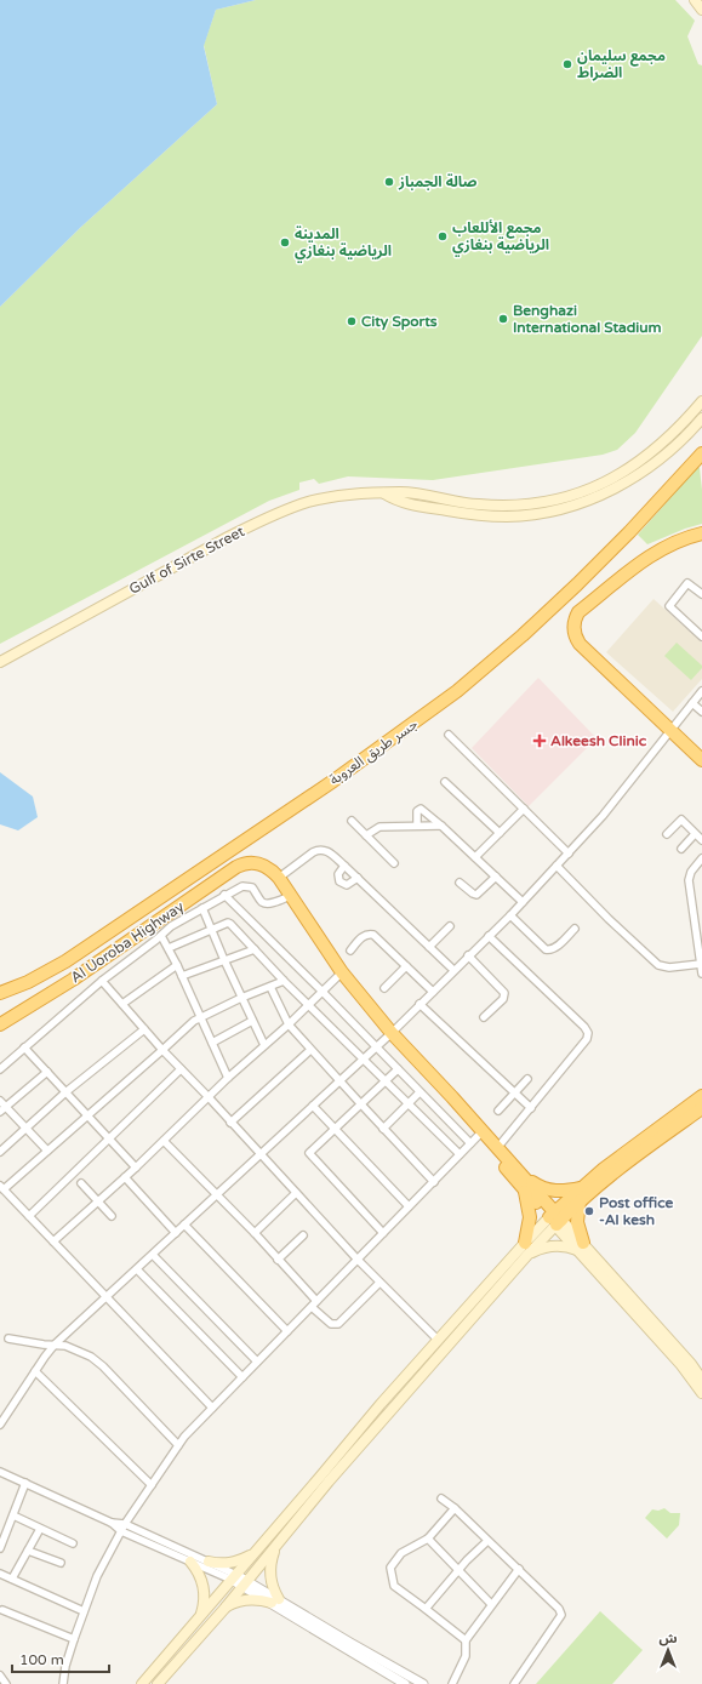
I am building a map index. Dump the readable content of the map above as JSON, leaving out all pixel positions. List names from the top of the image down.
{
  "streets": {
    "highway": ["جسر طريق العروبة", "Al Uoroba Highway"],
    "main road": ["Gulf of Sirte Street"]
  },
  "places": {
    "other": [
      "مجمع سليمان الضراط",
      "صالة الجمباز",
      "مجمع الأللعاب الرياضية بنغازي",
      "المدينة الرياضية بنغازي",
      "Benghazi International Stadium",
      "City Sports",
      "Post office -Al kesh"
    ],
    "health": ["Alkeesh Clinic"]
  },
  "scale_bar": "100 m",
  "north": "top"
}
